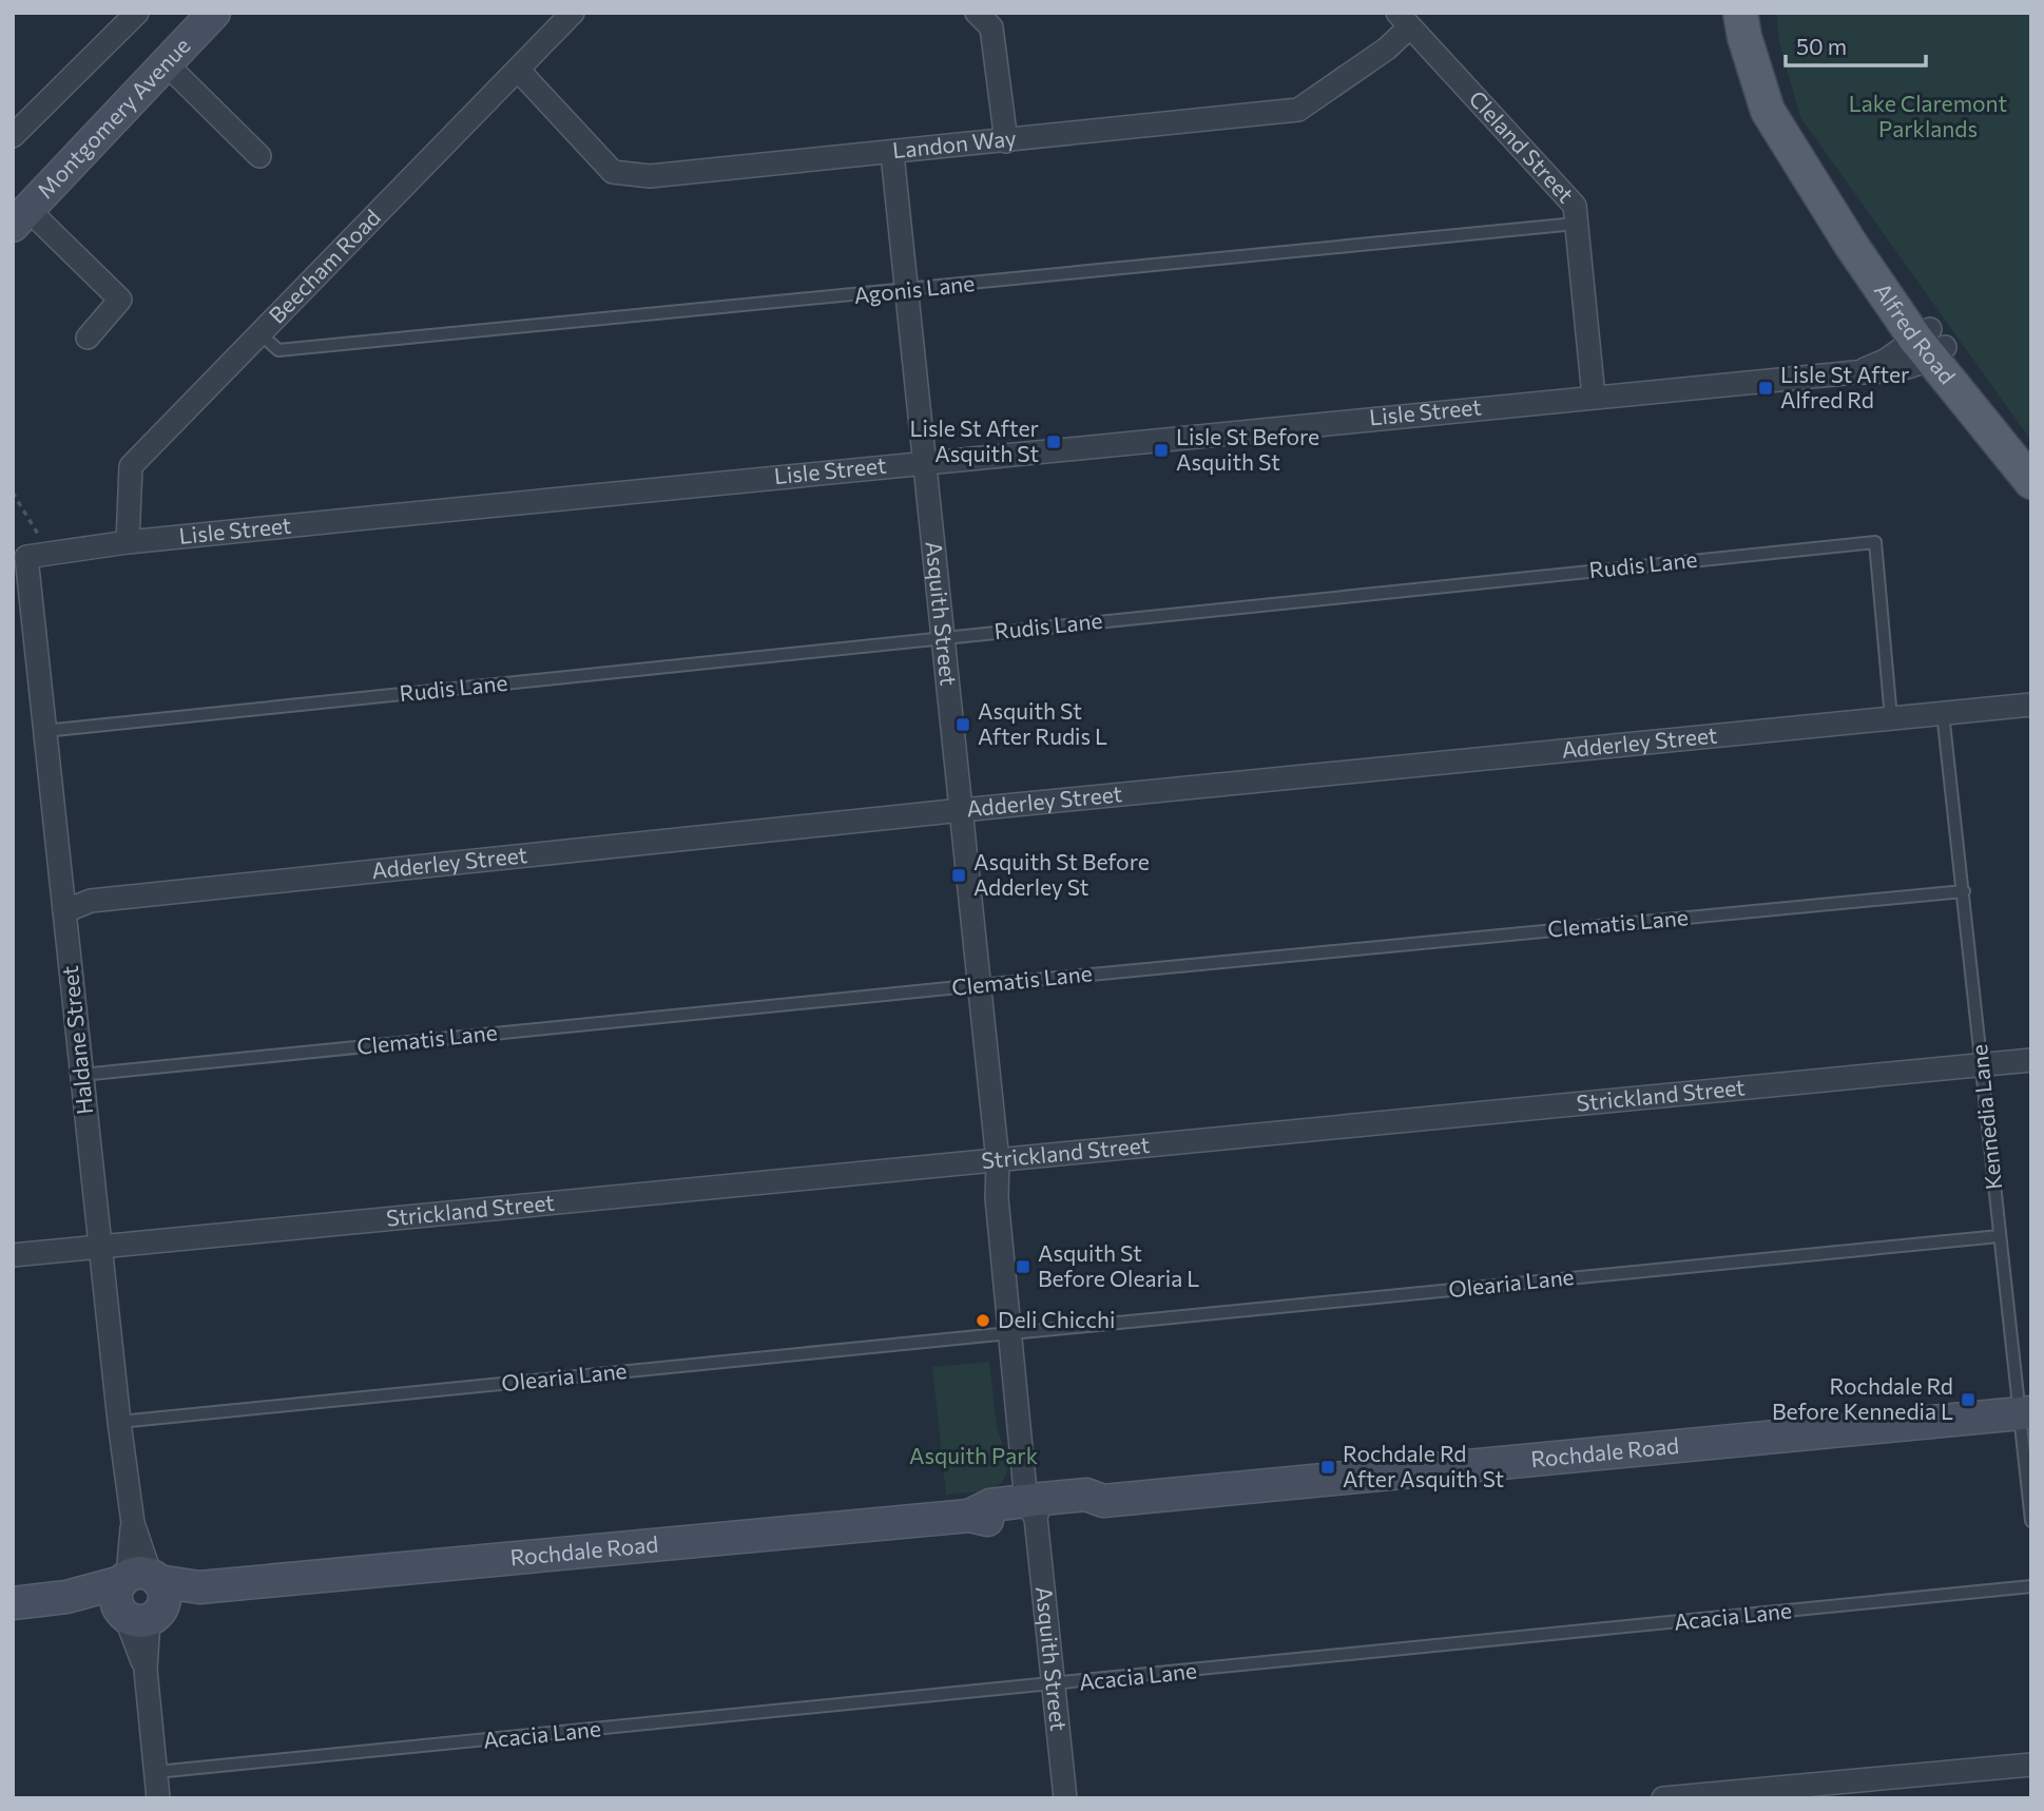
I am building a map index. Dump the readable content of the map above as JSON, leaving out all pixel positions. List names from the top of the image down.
{
  "streets": {
    "main road": ["Montgomery Avenue", "Alfred Road", "Rochdale Road"],
    "street": [
      "Landon Way",
      "Cleland Street",
      "Beecham Road",
      "Lisle Street",
      "Asquith Street",
      "Adderley Street",
      "Haldane Street",
      "Strickland Street"
    ],
    "lane": [
      "Agonis Lane",
      "Rudis Lane",
      "Clematis Lane",
      "Kennedia Lane",
      "Olearia Lane",
      "Acacia Lane"
    ]
  },
  "crossings": [
    ["Landon Way", "Cleland Street"],
    ["Landon Way", "Beecham Road"],
    ["Landon Way", "Asquith Street"],
    ["Cleland Street", "Agonis Lane"],
    ["Cleland Street", "Lisle Street"],
    ["Beecham Road", "Agonis Lane"],
    ["Beecham Road", "Lisle Street"],
    ["Agonis Lane", "Asquith Street"],
    ["Alfred Road", "Lisle Street"],
    ["Lisle Street", "Asquith Street"],
    ["Lisle Street", "Haldane Street"],
    ["Rudis Lane", "Asquith Street"],
    ["Rudis Lane", "Adderley Street"],
    ["Rudis Lane", "Haldane Street"],
    ["Asquith Street", "Adderley Street"],
    ["Asquith Street", "Clematis Lane"],
    ["Asquith Street", "Strickland Street"],
    ["Asquith Street", "Olearia Lane"],
    ["Asquith Street", "Rochdale Road"],
    ["Asquith Street", "Acacia Lane"],
    ["Adderley Street", "Haldane Street"],
    ["Adderley Street", "Kennedia Lane"],
    ["Clematis Lane", "Haldane Street"],
    ["Clematis Lane", "Kennedia Lane"],
    ["Haldane Street", "Strickland Street"],
    ["Haldane Street", "Olearia Lane"],
    ["Haldane Street", "Rochdale Road"],
    ["Haldane Street", "Acacia Lane"],
    ["Strickland Street", "Kennedia Lane"],
    ["Kennedia Lane", "Olearia Lane"],
    ["Kennedia Lane", "Rochdale Road"]
  ],
  "parks": ["Lake Claremont Parklands", "Asquith Park"],
  "places": {
    "transit": [
      "Lisle St After Alfred Rd",
      "Lisle St After Asquith St",
      "Lisle St Before Asquith St",
      "Asquith St After Rudis L",
      "Asquith St Before Adderley St",
      "Asquith St Before Olearia L",
      "Rochdale Rd Before Kennedia L",
      "Rochdale Rd After Asquith St"
    ],
    "other": ["Deli Chicchi"]
  },
  "scale_bar": "50 m"
}
